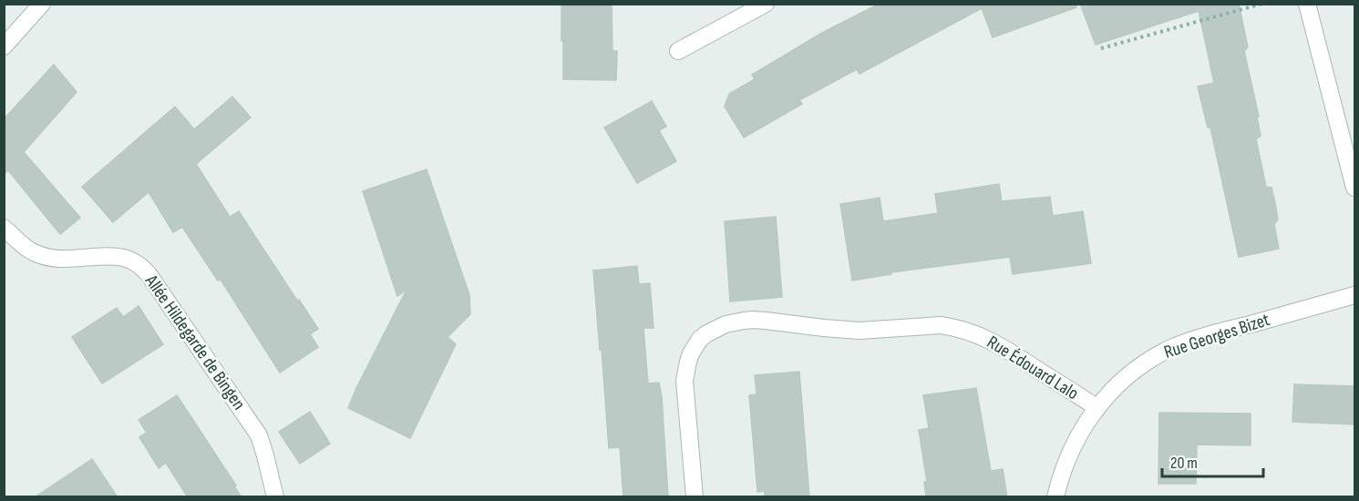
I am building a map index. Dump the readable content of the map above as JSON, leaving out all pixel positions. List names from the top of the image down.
{
  "streets": {
    "street": ["Rue Georges Bizet", "Allée Hildegarde de Bingen", "Rue Édouard Lalo"]
  },
  "crossings": [
    ["Rue Georges Bizet", "Rue Édouard Lalo"]
  ],
  "scale_bar": "20 m"
}
